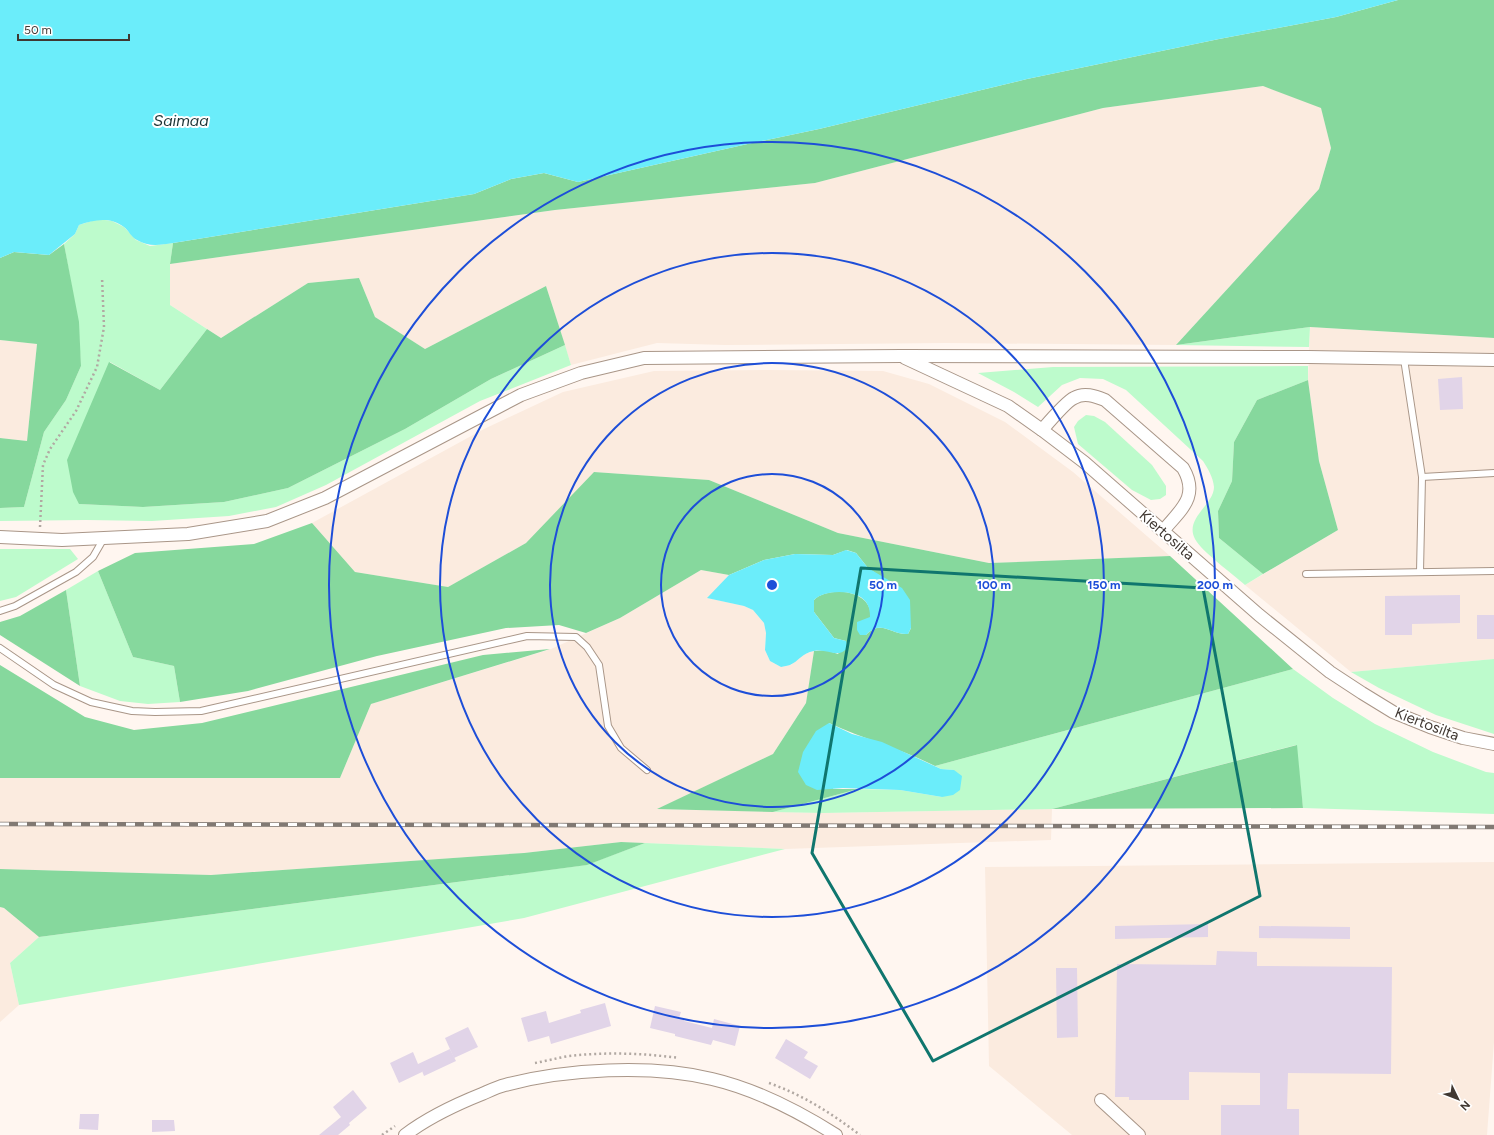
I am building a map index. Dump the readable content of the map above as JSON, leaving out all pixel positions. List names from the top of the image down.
{
  "streets": {
    "street": ["Kiertosilta"]
  },
  "water": ["Saimaa"],
  "scale_bar": "50 m",
  "north": "bottom right",
  "rings": [
    "50 m",
    "100 m",
    "150 m",
    "200 m"
  ]
}
